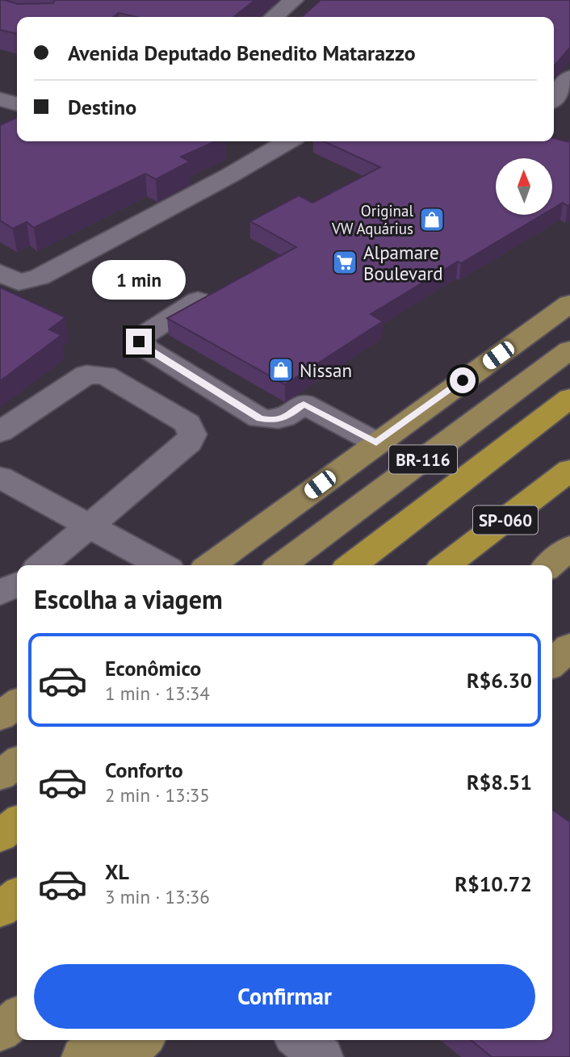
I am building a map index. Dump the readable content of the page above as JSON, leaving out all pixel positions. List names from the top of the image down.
{
  "streets": {
    "highway": ["SP-060"],
    "main road": ["BR-116"]
  },
  "places": {
    "shop": ["Original VW Aquárius", "Nissan"],
    "supermarket": ["Alpamare Boulevard"]
  },
  "north": "top",
  "page": {
    "banner": ["Avenida Deputado Benedito Matarazzo", "Destino"],
    "bubble": "1 min",
    "heading": "Escolha a viagem",
    "list": [
      {
        "name": "Econômico",
        "note": "1 min · 13:34",
        "value": "R$6.30"
      },
      {
        "name": "Conforto",
        "note": "2 min · 13:35",
        "value": "R$8.51"
      },
      {
        "name": "XL",
        "note": "3 min · 13:36",
        "value": "R$10.72"
      }
    ],
    "buttons": "Confirmar"
  }
}
